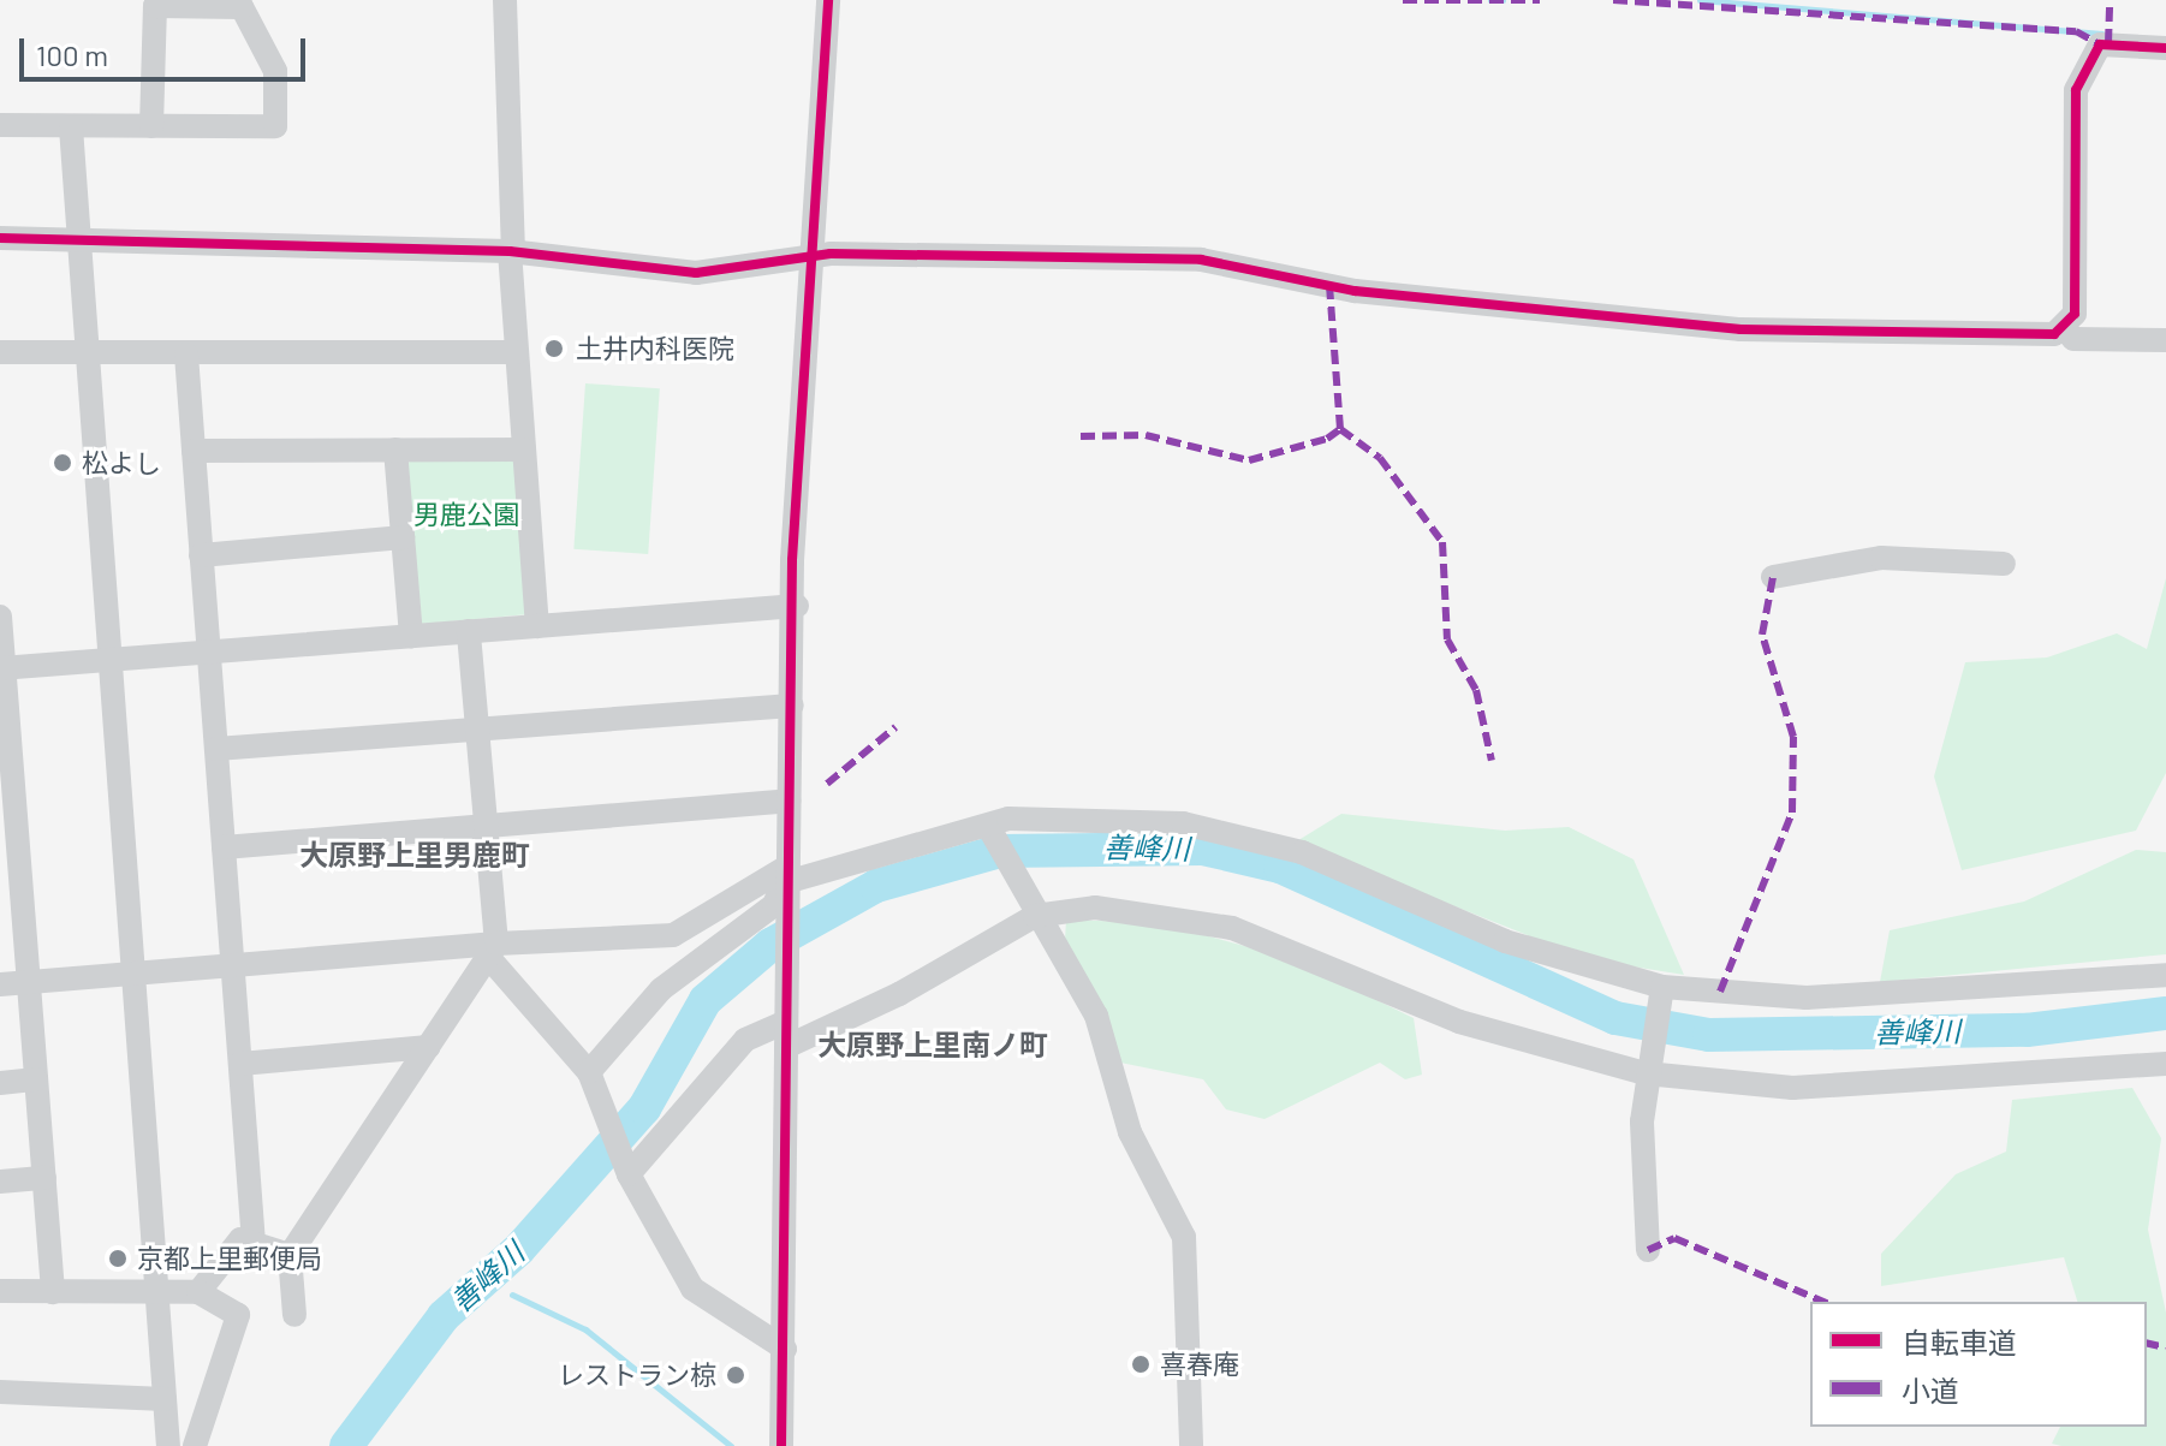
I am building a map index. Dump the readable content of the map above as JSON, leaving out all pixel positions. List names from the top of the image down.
{
  "districts": ["大原野上里男鹿町", "大原野上里南ノ町"],
  "water": ["善峰川"],
  "parks": ["男鹿公園"],
  "places": [
    "土井内科医院",
    "松よし",
    "京都上里郵便局",
    "喜春庵",
    "レストラン椋"
  ],
  "legend": ["自転車道", "小道"],
  "scale_bar": "100 m"
}
